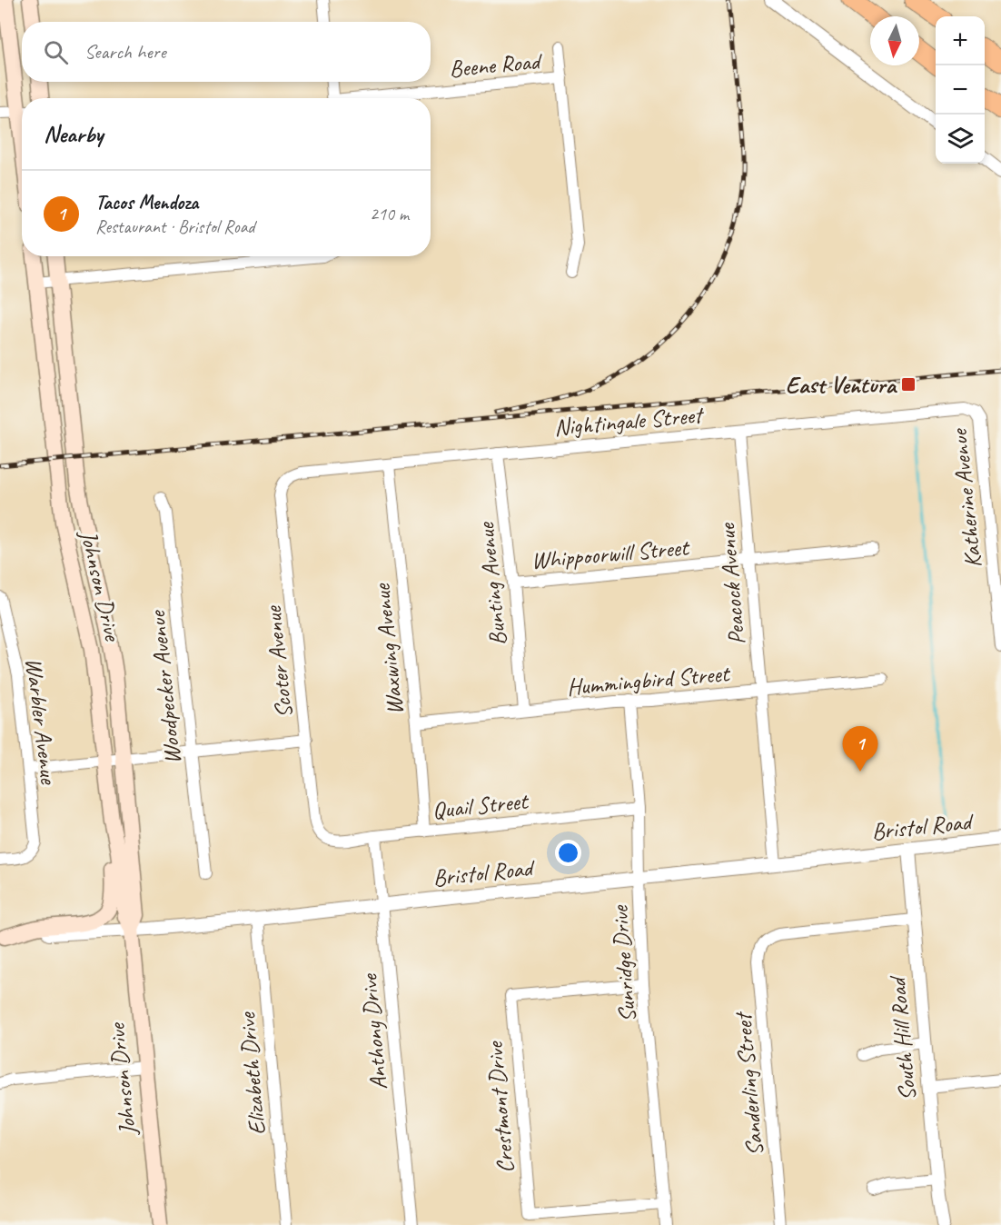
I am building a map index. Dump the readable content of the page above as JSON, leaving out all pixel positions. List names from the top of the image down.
{
  "streets": {
    "main road": ["Johnson Drive"],
    "street": [
      "Beene Road",
      "Nightingale Street",
      "Katherine Avenue",
      "Whippoorwill Street",
      "Bunting Avenue",
      "Peacock Avenue",
      "Waxwing Avenue",
      "Scoter Avenue",
      "Hummingbird Street",
      "Woodpecker Avenue",
      "Warbler Avenue",
      "Quail Street",
      "Bristol Road",
      "Sunridge Drive",
      "Anthony Drive",
      "South Hill Road",
      "Elizabeth Drive",
      "Sanderling Street",
      "Crestmont Drive"
    ]
  },
  "crossings": [
    ["Nightingale Street", "Katherine Avenue"],
    ["Nightingale Street", "Bunting Avenue"],
    ["Nightingale Street", "Peacock Avenue"],
    ["Nightingale Street", "Waxwing Avenue"],
    ["Nightingale Street", "Scoter Avenue"],
    ["Whippoorwill Street", "Bunting Avenue"],
    ["Whippoorwill Street", "Peacock Avenue"],
    ["Bunting Avenue", "Hummingbird Street"],
    ["Peacock Avenue", "Hummingbird Street"],
    ["Peacock Avenue", "Bristol Road"],
    ["Johnson Drive", "Bristol Road"],
    ["Waxwing Avenue", "Hummingbird Street"],
    ["Waxwing Avenue", "Quail Street"],
    ["Scoter Avenue", "Quail Street"],
    ["Hummingbird Street", "Sunridge Drive"],
    ["Quail Street", "Sunridge Drive"],
    ["Quail Street", "Anthony Drive"],
    ["Bristol Road", "Sunridge Drive"],
    ["Bristol Road", "Anthony Drive"],
    ["Bristol Road", "South Hill Road"],
    ["Bristol Road", "Elizabeth Drive"],
    ["Sunridge Drive", "Crestmont Drive"],
    ["South Hill Road", "Sanderling Street"]
  ],
  "places": {
    "transit": ["East Ventura"]
  },
  "north": "bottom",
  "page": {
    "map_buttons": ["+", "−"],
    "search": "Search here",
    "heading": "Nearby",
    "list": [
      {
        "mark": "1",
        "name": "Tacos Mendoza",
        "note": "Restaurant · Bristol Road",
        "value": "210 m"
      }
    ],
    "pins": "1"
  }
}
